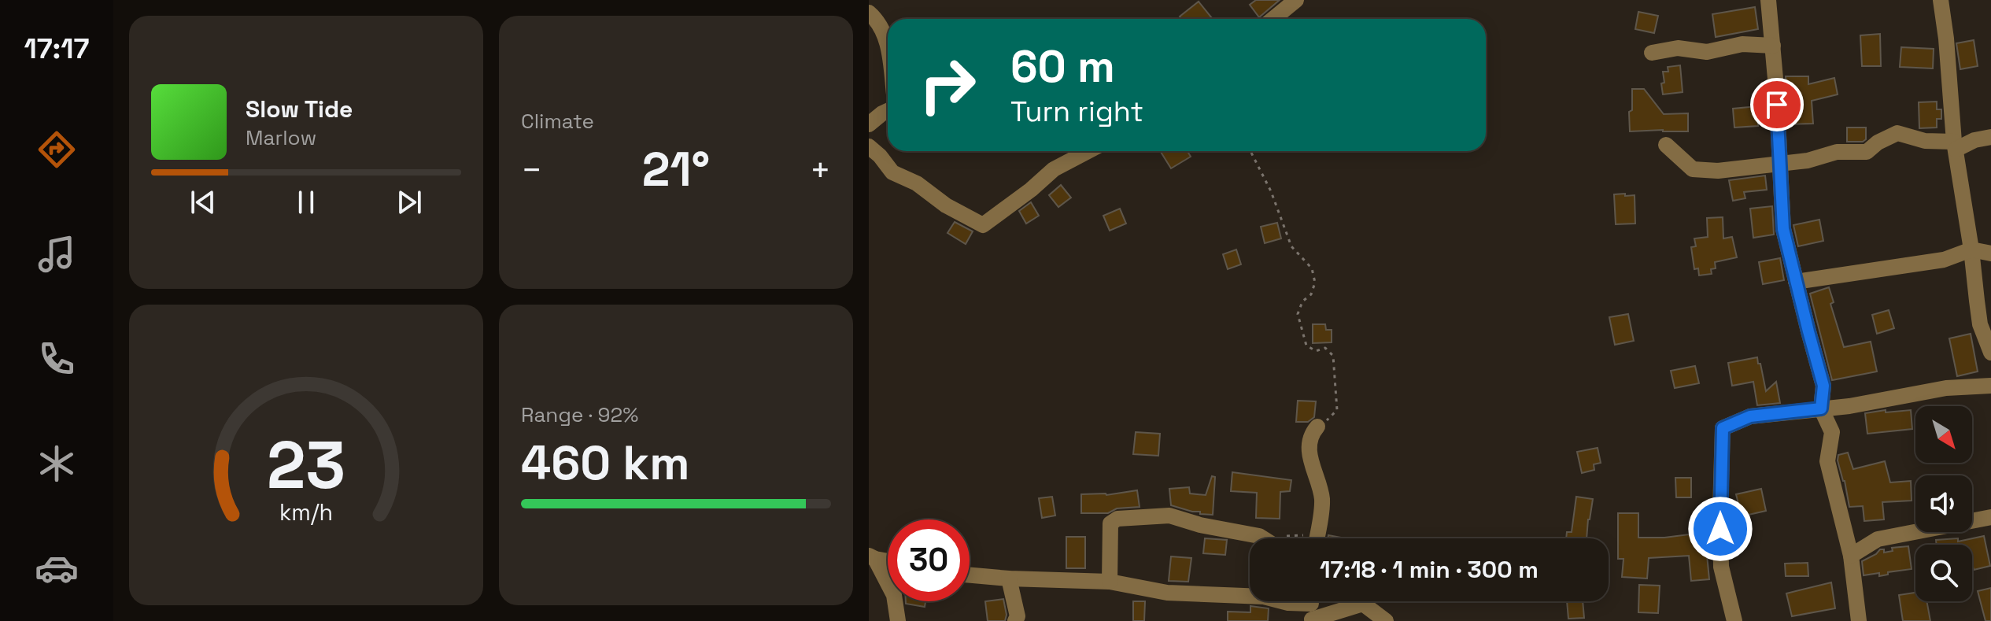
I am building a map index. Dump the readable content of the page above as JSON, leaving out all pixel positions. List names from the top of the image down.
{
  "north": "bottom right",
  "page": {
    "tabs": "17:17",
    "tile": [
      "Climate",
      ["Range · 92%", "460 km"]
    ],
    "turn": ["60 m", "Turn right"],
    "song": ["Slow Tide", "Marlow"],
    "heat": ["−", "21°", "+"],
    "limit": "30",
    "trip": "17:18 · 1 min · 300 m",
    "gauge": ["23", "km/h"]
  }
}
